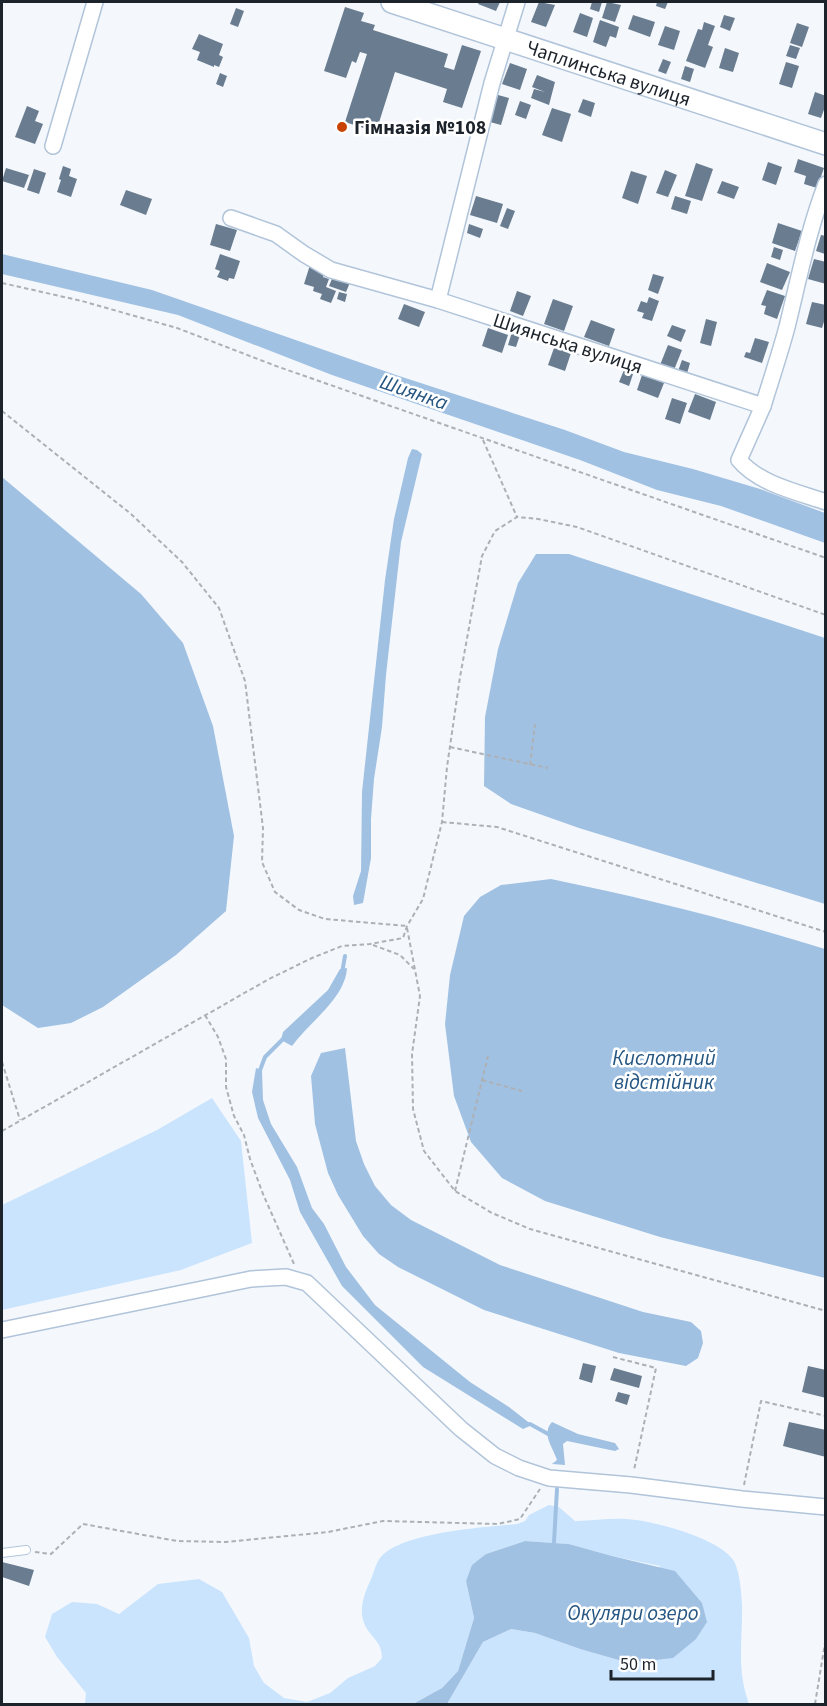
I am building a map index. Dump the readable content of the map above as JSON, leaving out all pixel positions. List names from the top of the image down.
{
  "streets": {
    "street": ["Чаплинська вулиця", "Шиянська вулиця"]
  },
  "water": ["Шиянка", "Кислотний відстійник", "Окуляри озеро"],
  "places": ["Гімназія №108"],
  "scale_bar": "50 m"
}
